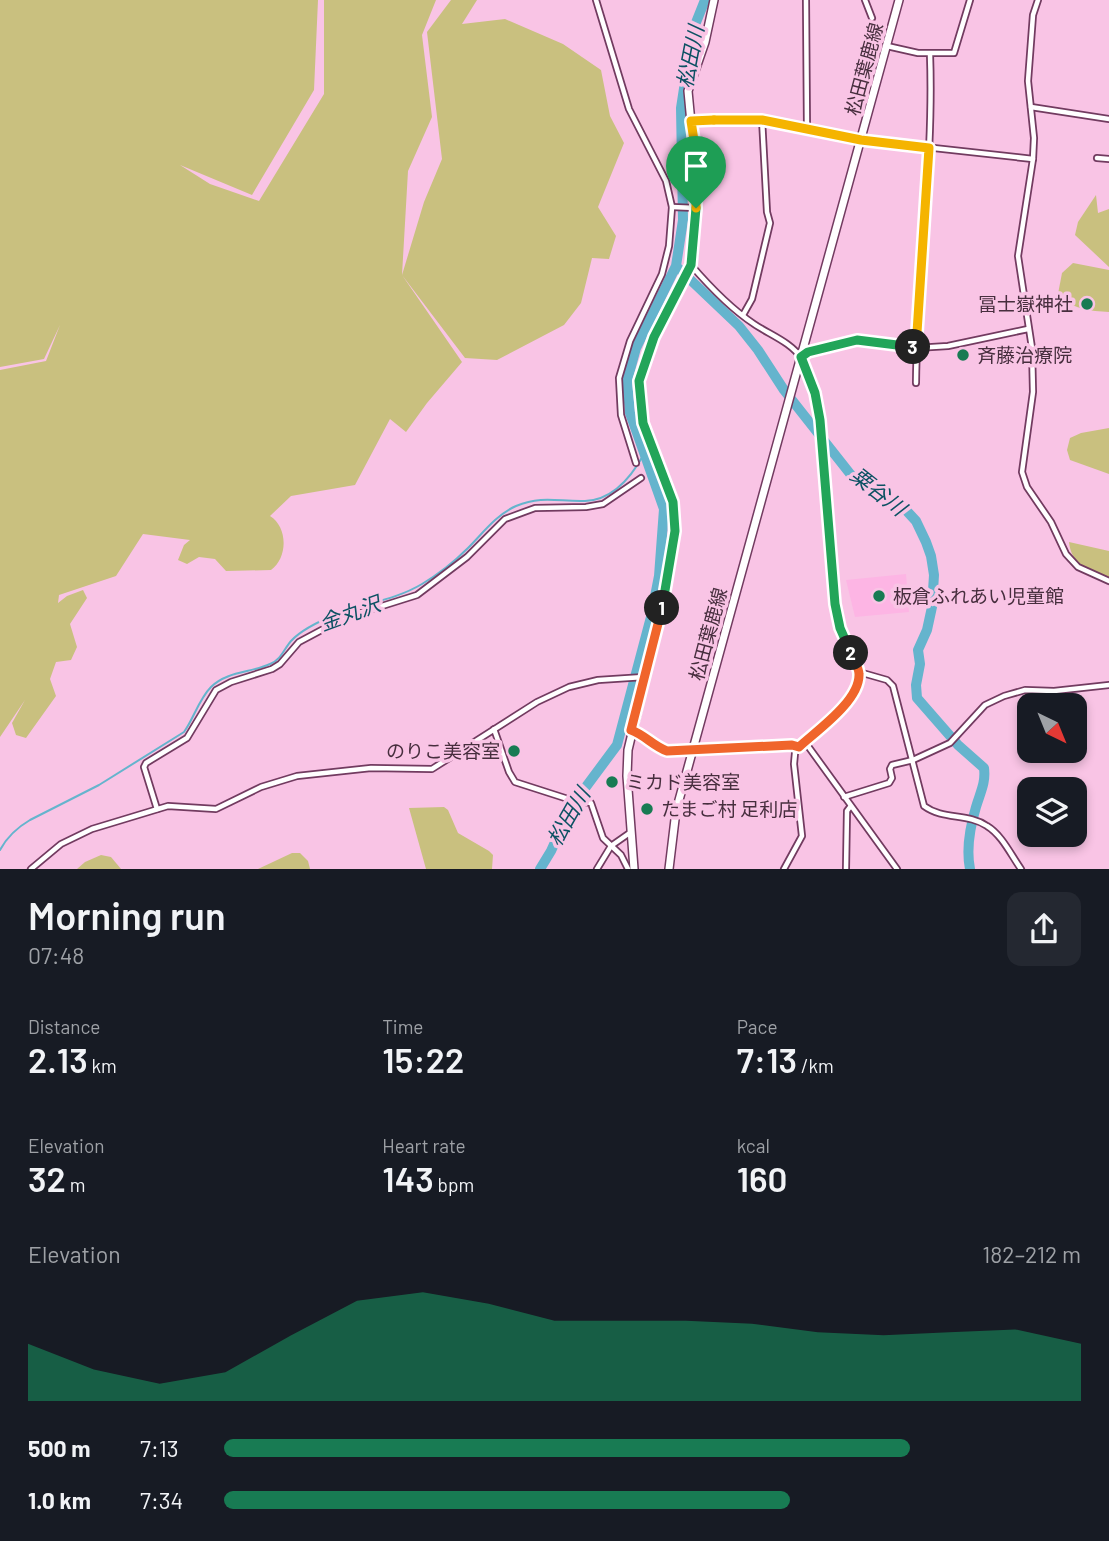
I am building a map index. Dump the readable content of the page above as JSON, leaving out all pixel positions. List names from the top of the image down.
{
  "streets": {
    "main road": ["松田葉鹿線"]
  },
  "water": ["松田川", "粟谷川", "金丸沢"],
  "places": [
    "冨士嶽神社",
    "斉藤治療院",
    "板倉ふれあい児童館",
    "のりこ美容室",
    "ミカド美容室",
    "たまご村 足利店"
  ],
  "north": "bottom right",
  "page": {
    "pins": ["3", "1", "2"],
    "heading": ["Morning run", "07:48"],
    "stats": [
      ["Distance", "2.13 km"],
      ["Time", "15:22"],
      ["Pace", "7:13 /km"],
      ["Elevation", "32 m"],
      ["Heart rate", "143 bpm"],
      ["kcal", "160"]
    ],
    "chart": ["Elevation", "182–212 m"],
    "list": [
      {
        "name": "500 m",
        "note": "7:13"
      },
      {
        "name": "1.0 km",
        "note": "7:34"
      }
    ]
  }
}
